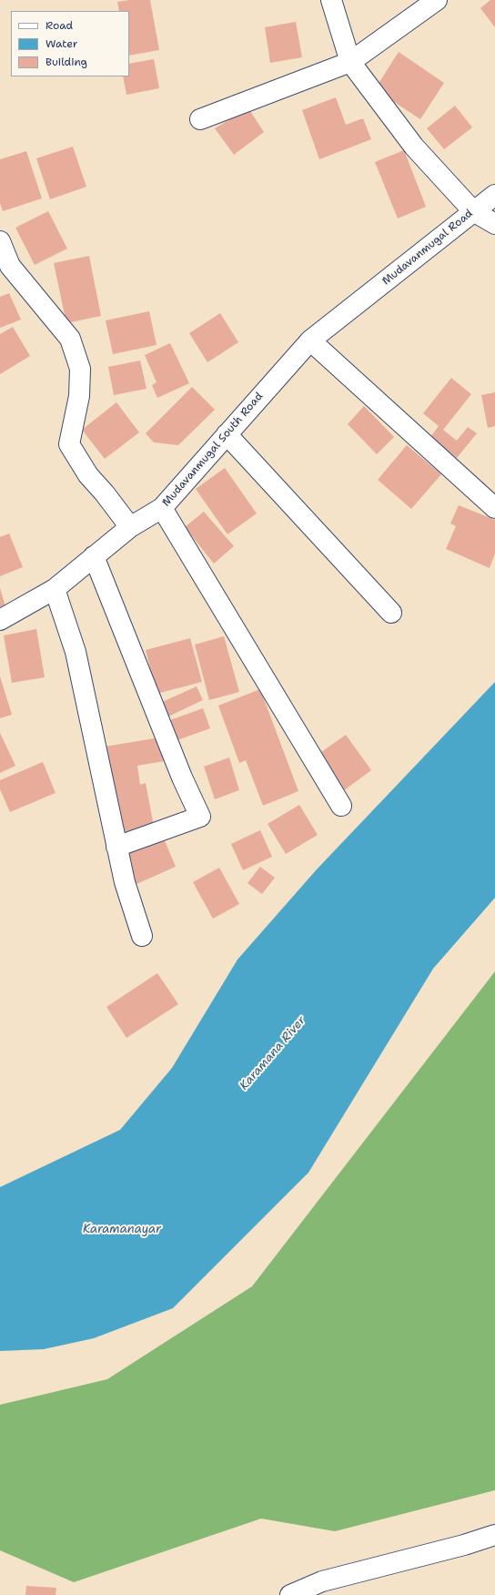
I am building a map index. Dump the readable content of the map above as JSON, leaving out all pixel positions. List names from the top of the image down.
{
  "streets": {
    "street": ["Mudavanmugal Road", "Mudavanmugal South Road"]
  },
  "crossings": [
    ["Mudavanmugal Road", "Mudavanmugal South Road"]
  ],
  "water": ["Karamana River", "Karamanayar"],
  "legend": ["Road", "Water", "Building"]
}
